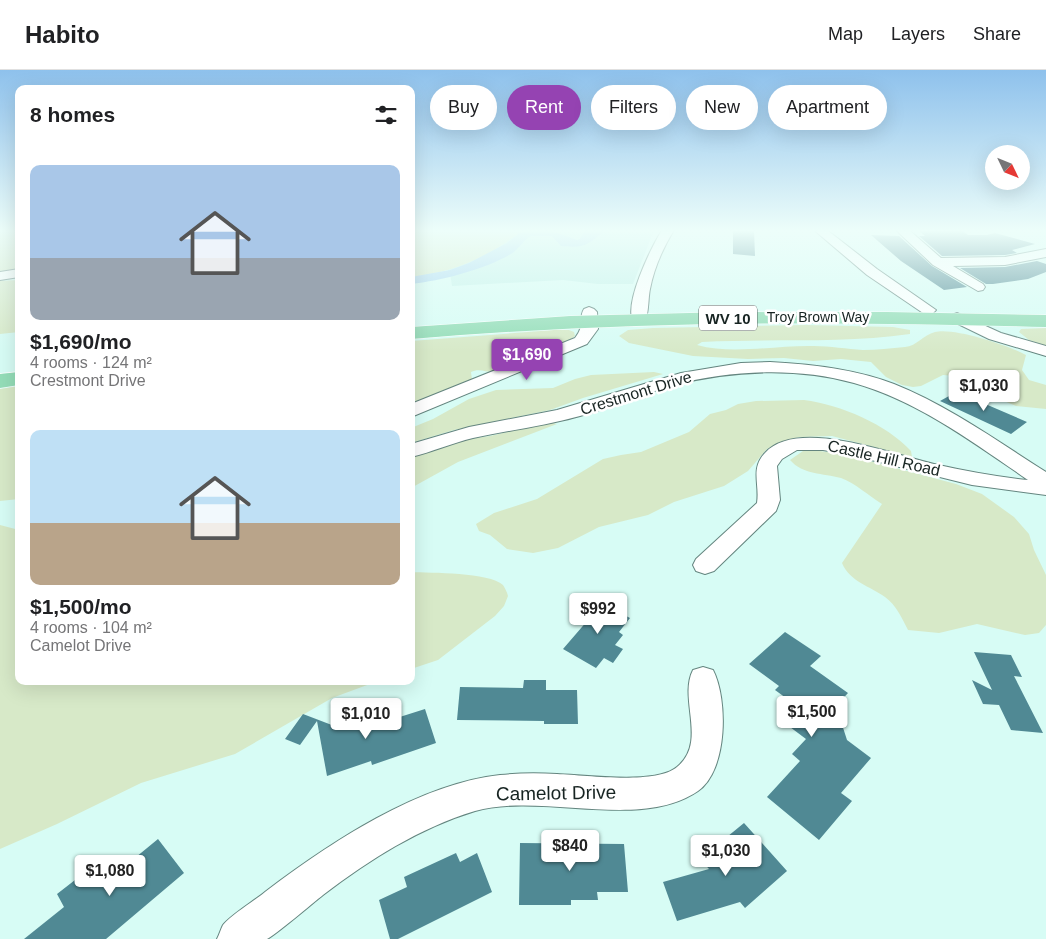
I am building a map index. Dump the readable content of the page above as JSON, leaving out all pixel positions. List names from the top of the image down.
{
  "streets": {
    "main road": ["Troy Brown Way", "WV 10"],
    "street": ["Crestmont Drive", "Castle Hill Road", "Camelot Drive"]
  },
  "north": "bottom right",
  "page": {
    "header": "Habito",
    "nav": ["Map", "Layers", "Share"],
    "chip": [
      "Buy",
      "Rent",
      "Filters",
      "New",
      "Apartment"
    ],
    "heading": "8 homes",
    "list": [
      {
        "name": "$1,690/mo",
        "note": "4 rooms · 124 m² · Crestmont Drive"
      },
      {
        "name": "$1,500/mo",
        "note": "4 rooms · 104 m² · Camelot Drive"
      }
    ],
    "price": [
      "$1,690",
      "$1,030",
      "$992",
      "$1,500",
      "$1,010",
      "$840",
      "$1,030",
      "$1,080"
    ]
  }
}
